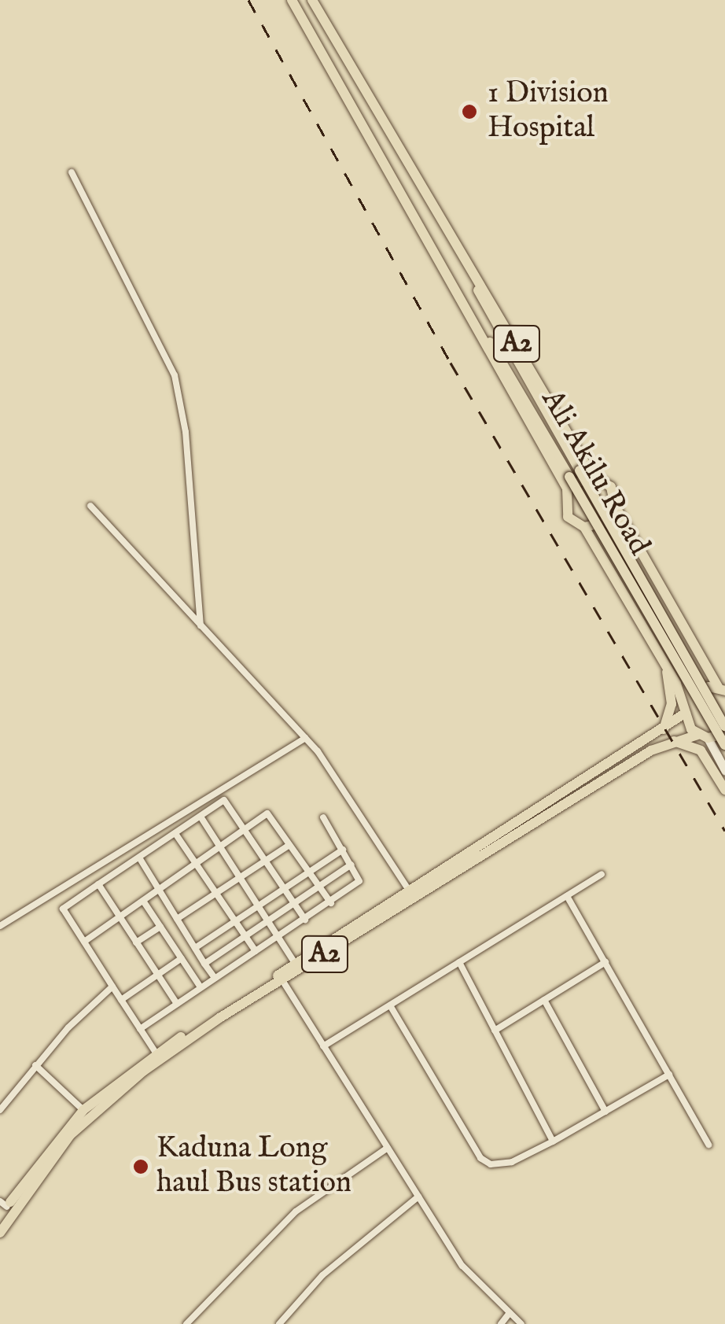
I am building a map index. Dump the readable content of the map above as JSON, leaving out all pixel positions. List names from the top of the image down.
{
  "streets": {
    "main road": ["A2", "Ali Akilu Road"]
  },
  "crossings": [
    ["A2", "Ali Akilu Road"]
  ],
  "places": ["1 Division Hospital", "Kaduna Long haul Bus station"]
}
